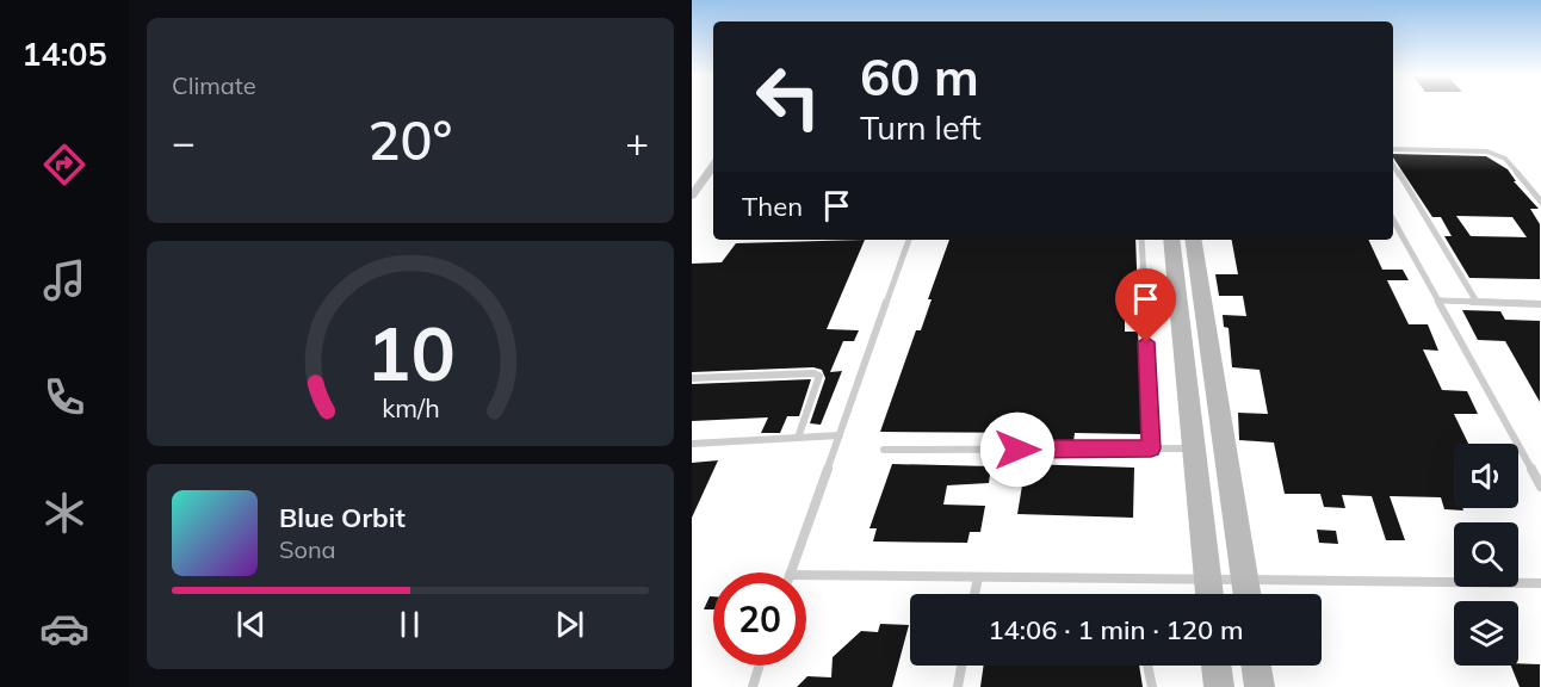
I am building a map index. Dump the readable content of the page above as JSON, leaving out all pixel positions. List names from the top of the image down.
{
  "page": {
    "tabs": "14:05",
    "tile": "Climate",
    "turn": ["60 m", "Turn left"],
    "heat": ["−", "20°", "+"],
    "then": "Then",
    "song": ["Blue Orbit", "Sona"],
    "limit": "20",
    "trip": "14:06 · 1 min · 120 m",
    "gauge": ["10", "km/h"]
  }
}
